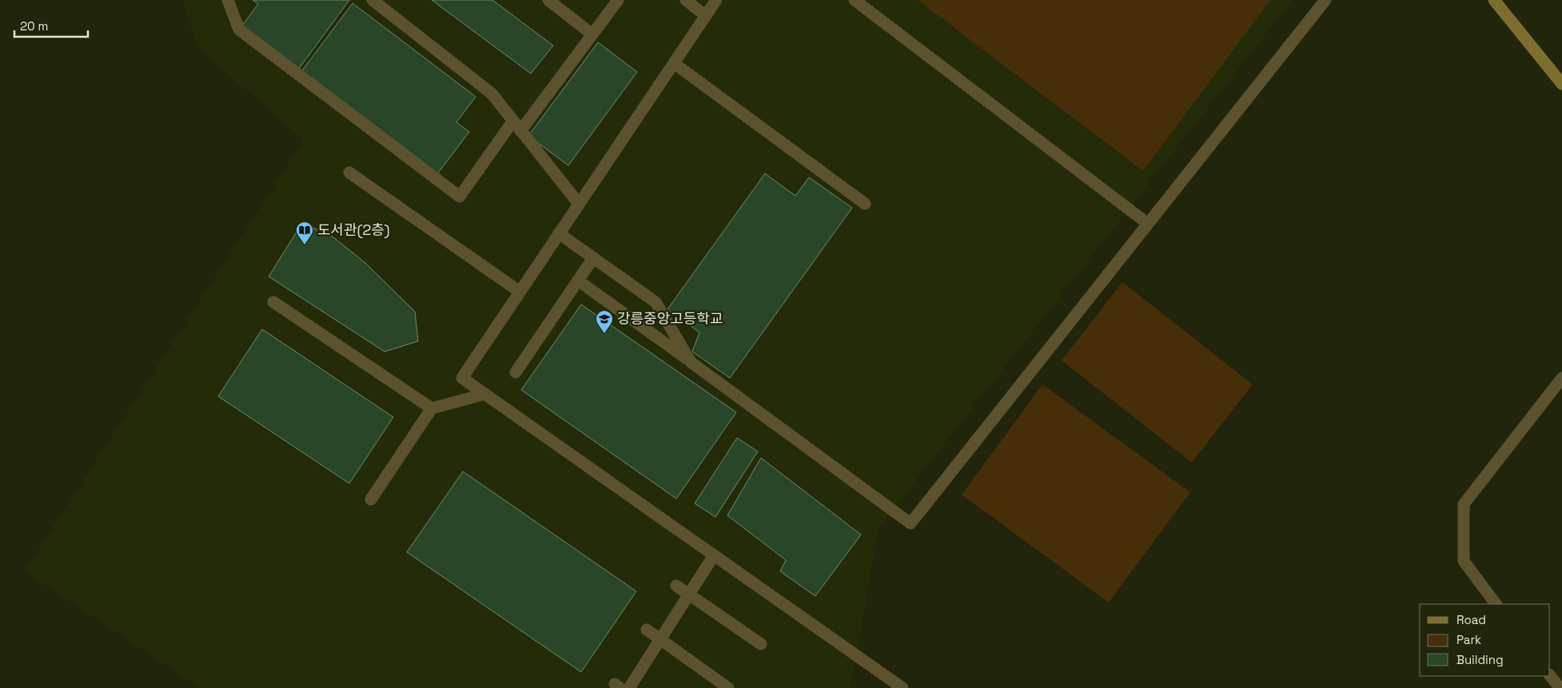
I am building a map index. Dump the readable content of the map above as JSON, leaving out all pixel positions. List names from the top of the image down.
{
  "places": {
    "library": ["도서관(2층)"],
    "school or university": ["강릉중앙고등학교"]
  },
  "legend": ["Road", "Park", "Building"],
  "scale_bar": "20 m"
}
